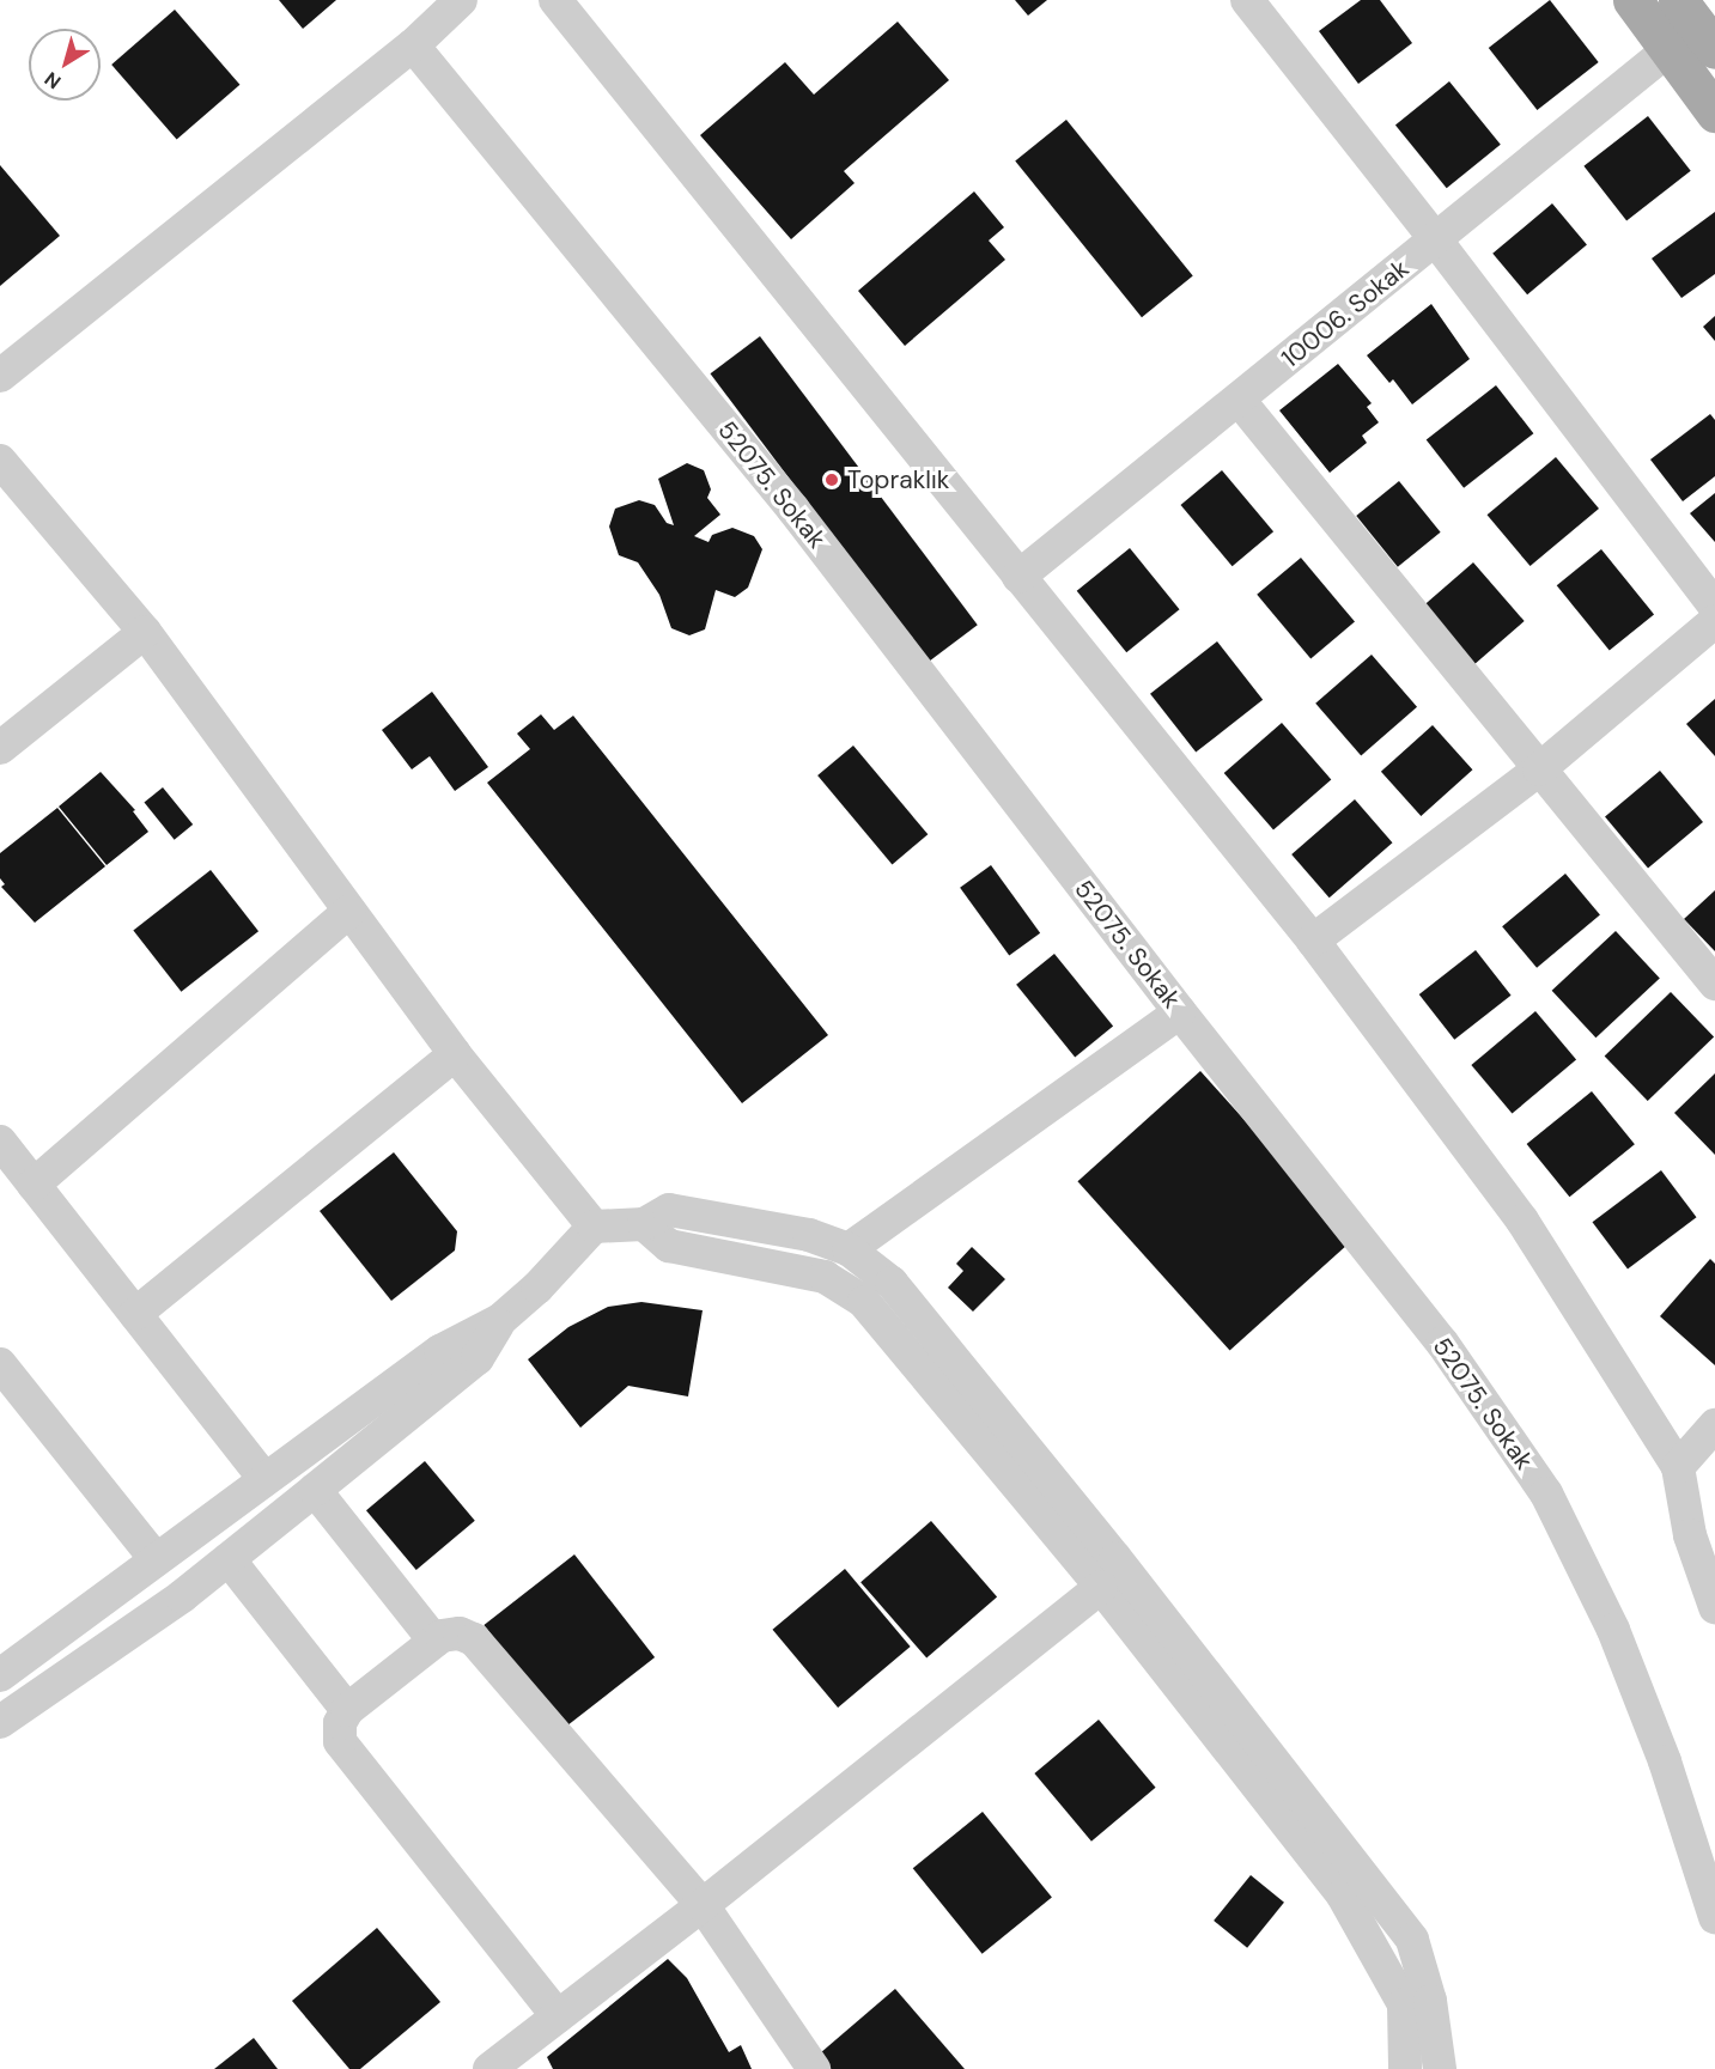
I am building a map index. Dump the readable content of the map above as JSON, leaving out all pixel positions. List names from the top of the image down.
{
  "streets": {
    "street": ["10006. Sokak", "52075. Sokak"]
  },
  "places": ["Topraklık"],
  "north": "bottom left"
}
